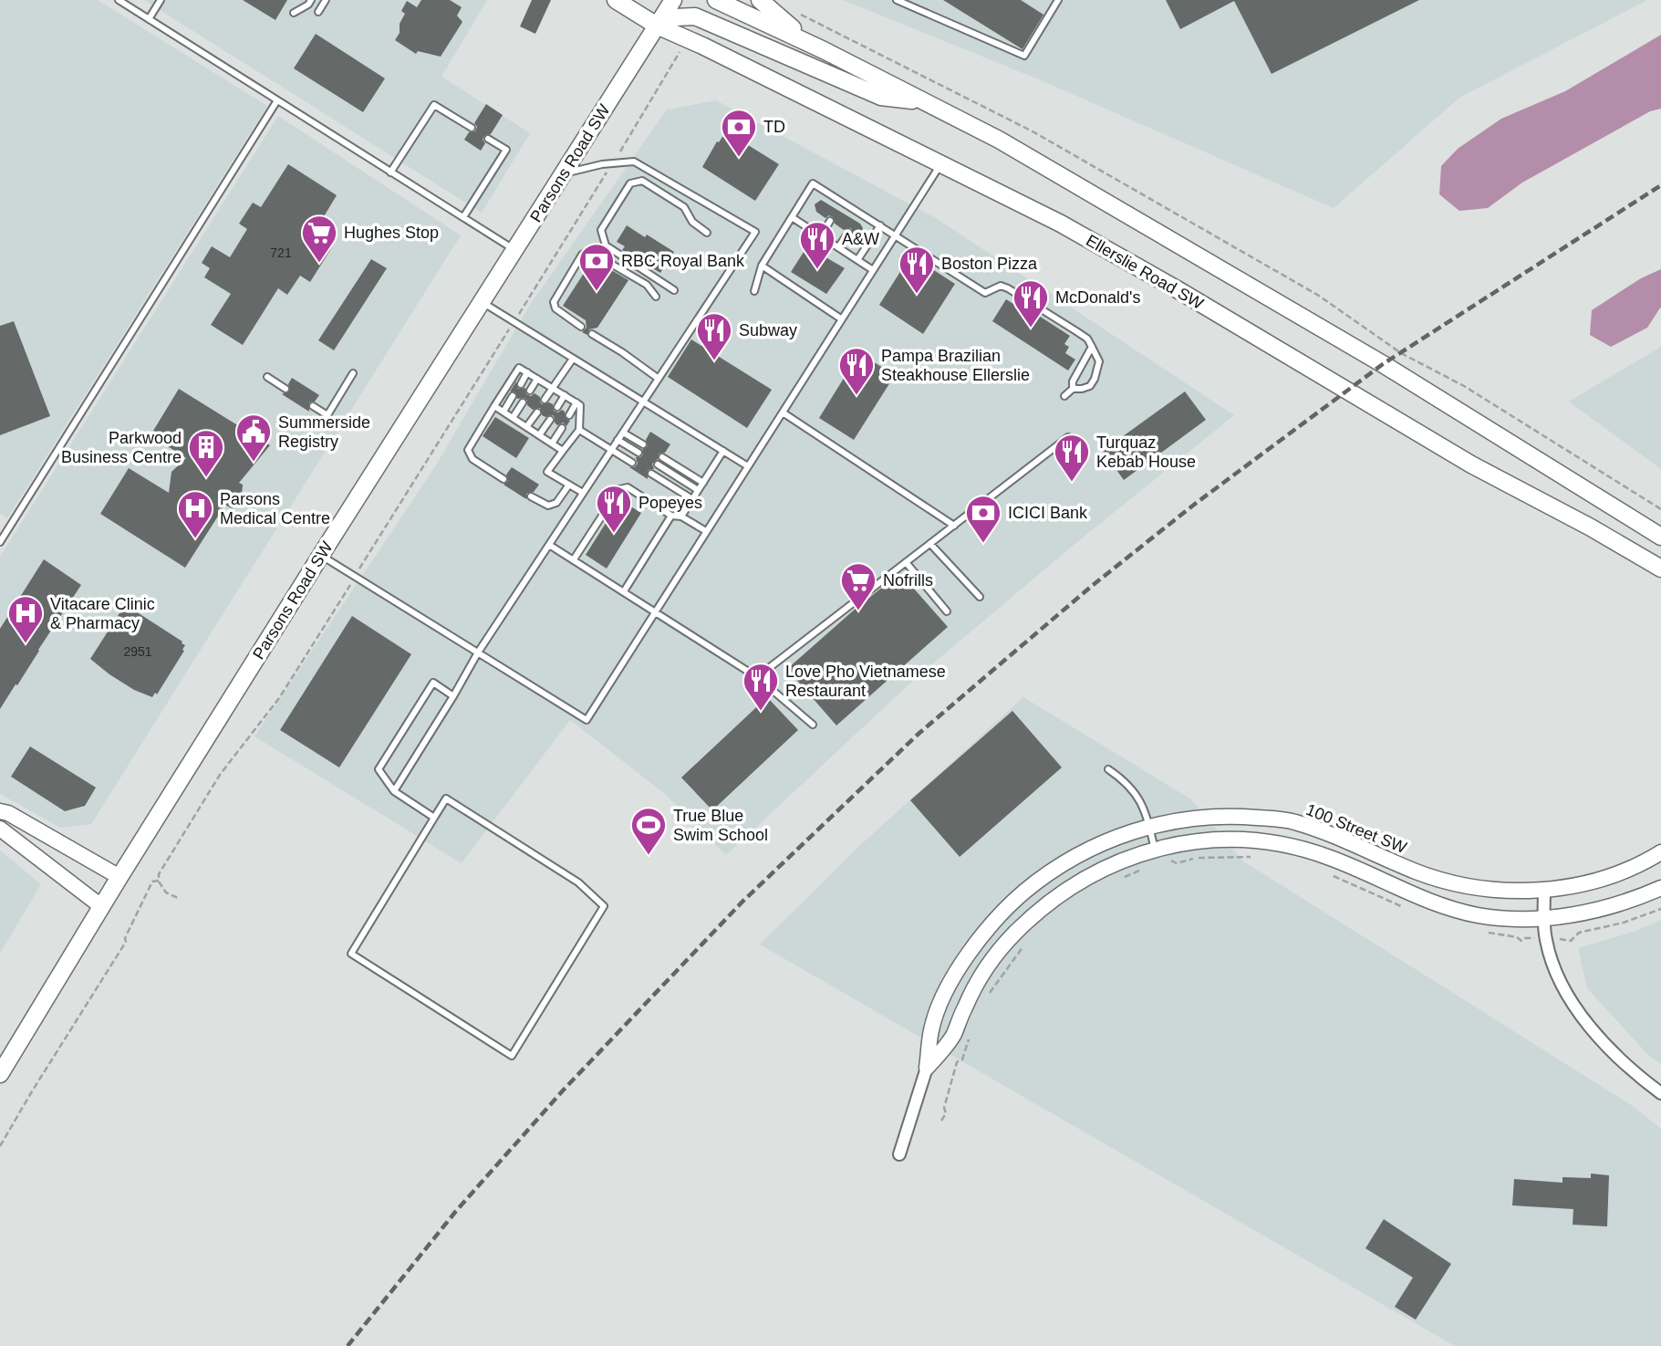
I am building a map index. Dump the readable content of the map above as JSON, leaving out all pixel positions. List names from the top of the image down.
{
  "streets": {
    "main road": ["Parsons Road SW", "Ellerslie Road SW"],
    "street": ["100 Street SW"]
  },
  "crossings": [
    ["Parsons Road SW", "Ellerslie Road SW"]
  ],
  "places": {
    "bank": ["TD", "RBC Royal Bank", "ICICI Bank"],
    "supermarket": ["Hughes Stop", "Nofrills"],
    "restaurant": [
      "A&W",
      "Boston Pizza",
      "McDonald's",
      "Subway",
      "Pampa Brazilian Steakhouse Ellerslie",
      "Turquaz Kebab House",
      "Popeyes",
      "Love Pho Vietnamese Restaurant"
    ],
    "public building": ["Summerside Registry"],
    "building": ["Parkwood Business Centre"],
    "hospital": ["Parsons Medical Centre", "Vitacare Clinic & Pharmacy"],
    "sports": ["True Blue Swim School"]
  },
  "house_numbers": ["721", "2951"]
}
